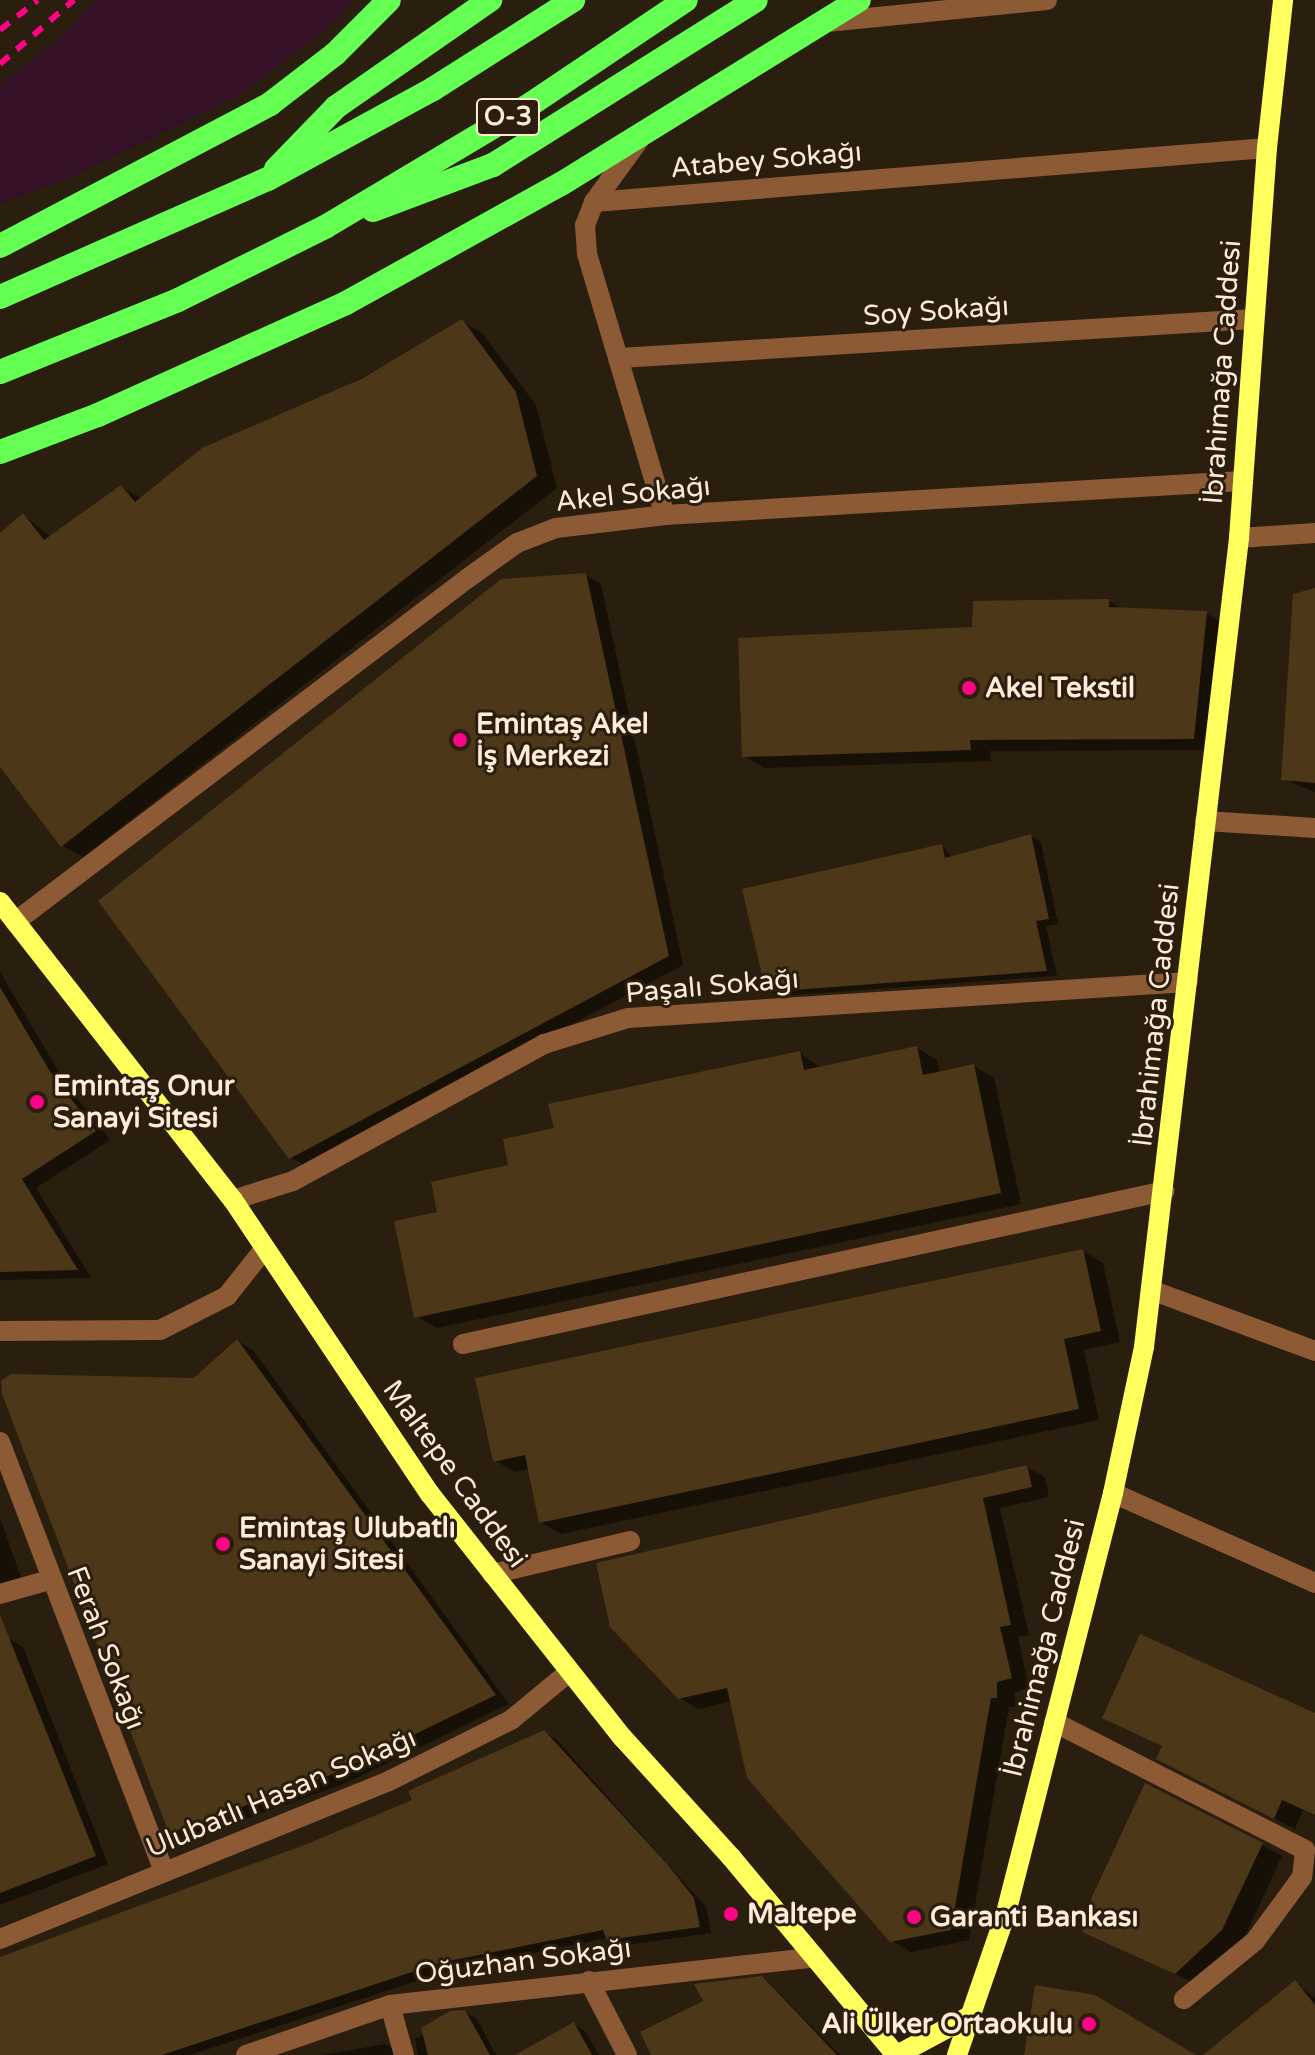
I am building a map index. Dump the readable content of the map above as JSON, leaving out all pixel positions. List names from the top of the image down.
{
  "streets": {
    "highway": ["O-3"],
    "main road": ["İbrahimağa Caddesi", "Maltepe Caddesi"],
    "street": [
      "Atabey Sokağı",
      "Soy Sokağı",
      "Akel Sokağı",
      "Paşalı Sokağı",
      "Ferah Sokağı",
      "Ulubatlı Hasan Sokağı",
      "Oğuzhan Sokağı"
    ]
  },
  "crossings": [
    ["Atabey Sokağı", "İbrahimağa Caddesi"],
    ["Soy Sokağı", "İbrahimağa Caddesi"],
    ["İbrahimağa Caddesi", "Akel Sokağı"],
    ["İbrahimağa Caddesi", "Paşalı Sokağı"],
    ["Akel Sokağı", "Maltepe Caddesi"],
    ["Paşalı Sokağı", "Maltepe Caddesi"],
    ["Maltepe Caddesi", "Ulubatlı Hasan Sokağı"],
    ["Maltepe Caddesi", "Oğuzhan Sokağı"],
    ["Ferah Sokağı", "Ulubatlı Hasan Sokağı"]
  ],
  "places": [
    "Akel Tekstil",
    "Emintaş Akel İş Merkezi",
    "Emintaş Onur Sanayi Sitesi",
    "Emintaş Ulubatlı Sanayi Sitesi",
    "Maltepe",
    "Garanti Bankası",
    "Ali Ülker Ortaokulu"
  ]
}
